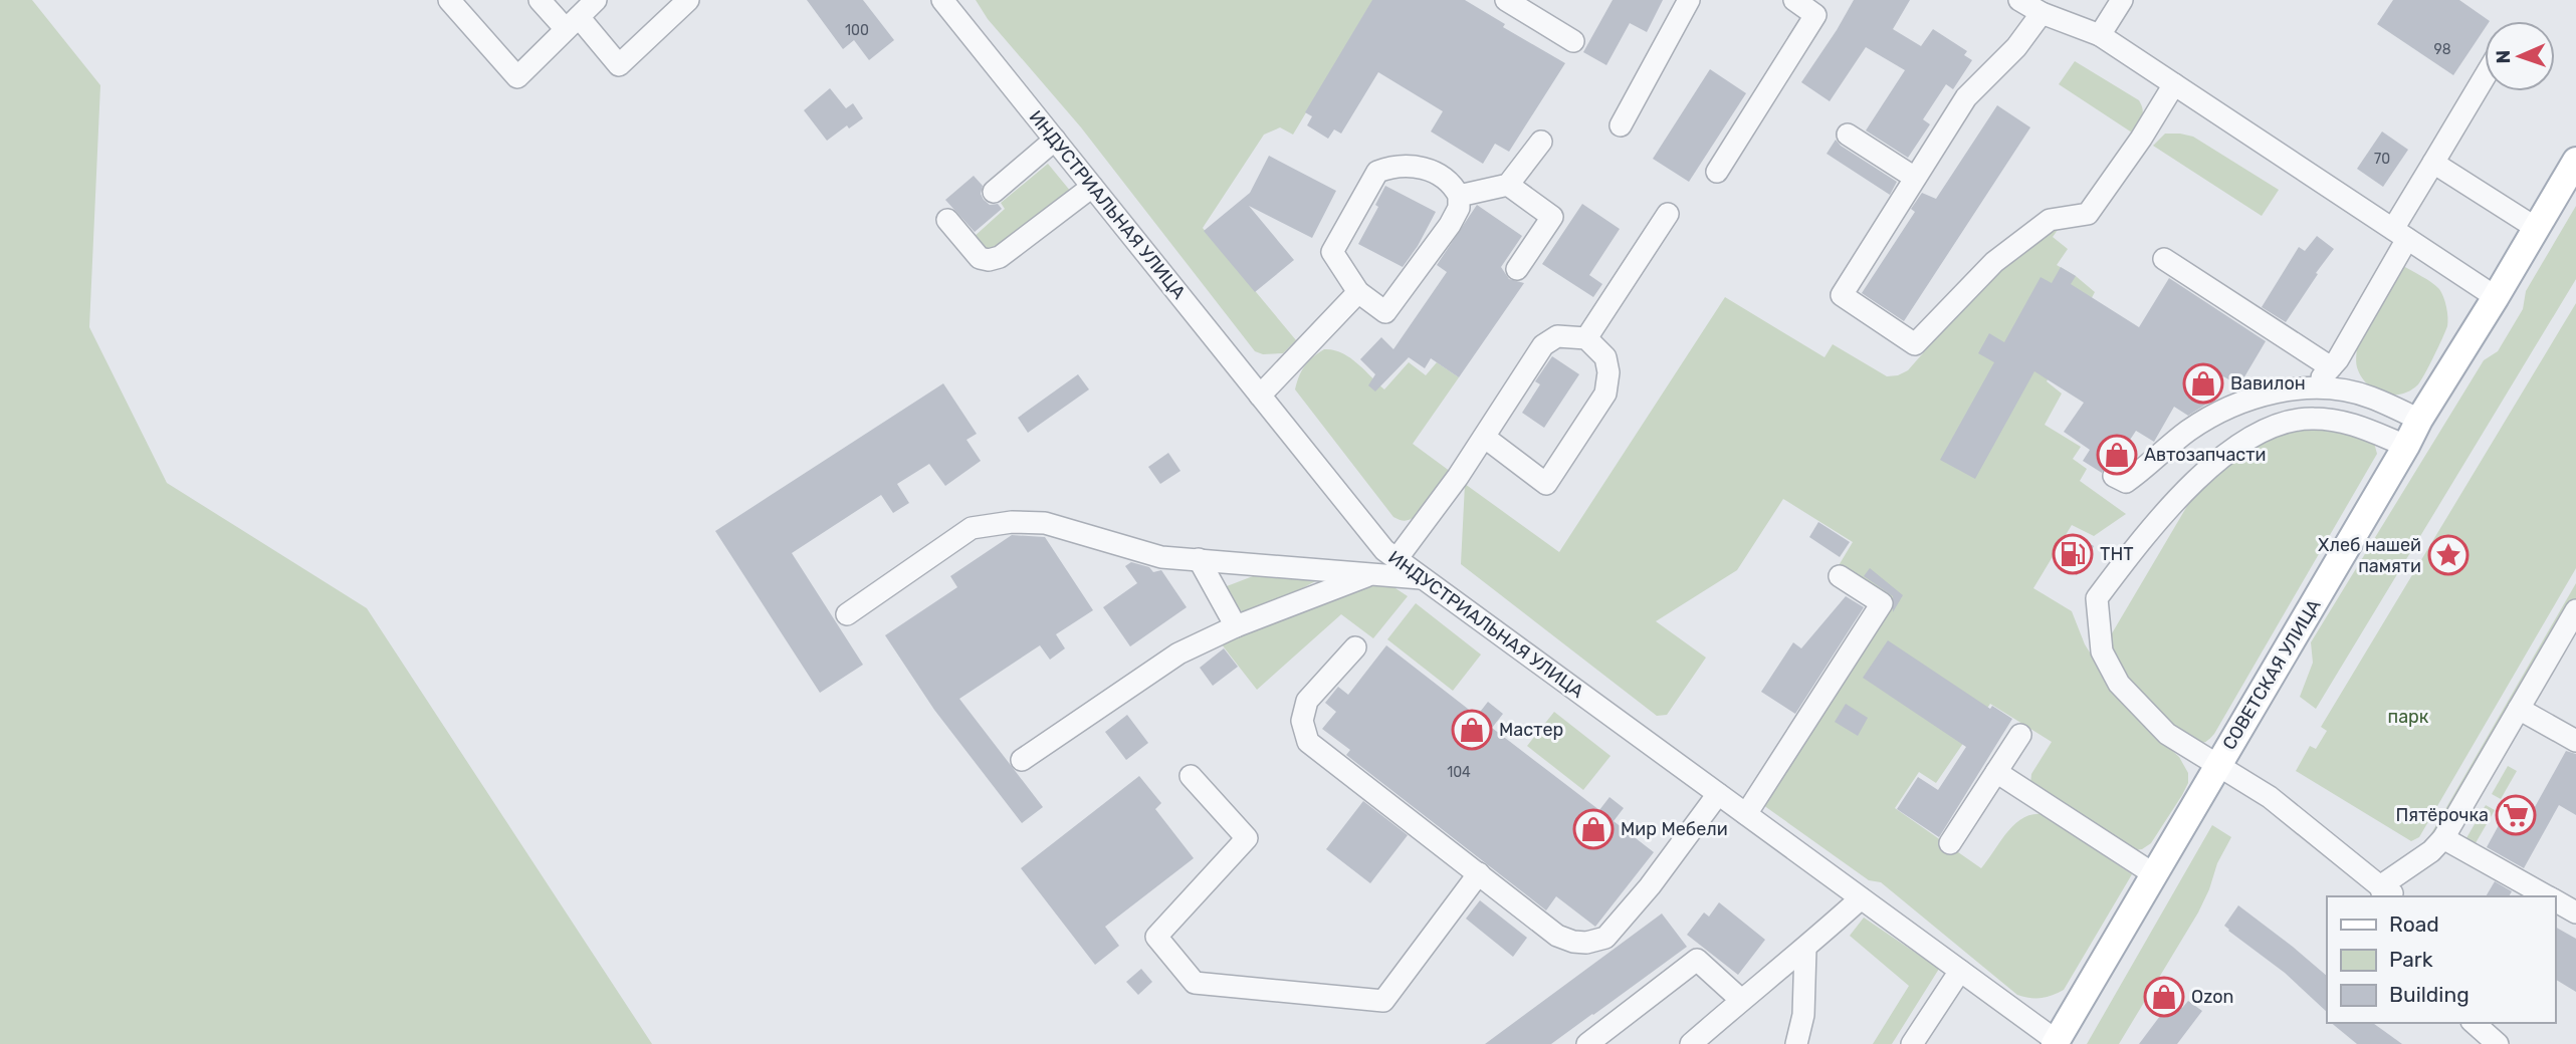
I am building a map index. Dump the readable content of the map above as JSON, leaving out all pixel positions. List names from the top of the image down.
{
  "streets": {
    "main road": ["СОВЕТСКАЯ УЛИЦА"],
    "street": ["ИНДУСТРИАЛЬНАЯ УЛИЦА"]
  },
  "crossings": [
    ["ИНДУСТРИАЛЬНАЯ УЛИЦА", "СОВЕТСКАЯ УЛИЦА"]
  ],
  "parks": ["парк"],
  "places": {
    "shop": [
      "Вавилон",
      "Автозапчасти",
      "Мастер",
      "Мир Мебели",
      "Ozon"
    ],
    "fuel station": ["ТНТ"],
    "place": ["Хлеб нашей памяти"],
    "supermarket": ["Пятёрочка"]
  },
  "house_numbers": [
    "100",
    "98",
    "70",
    "104"
  ],
  "legend": ["Road", "Park", "Building"],
  "north": "left"
}
